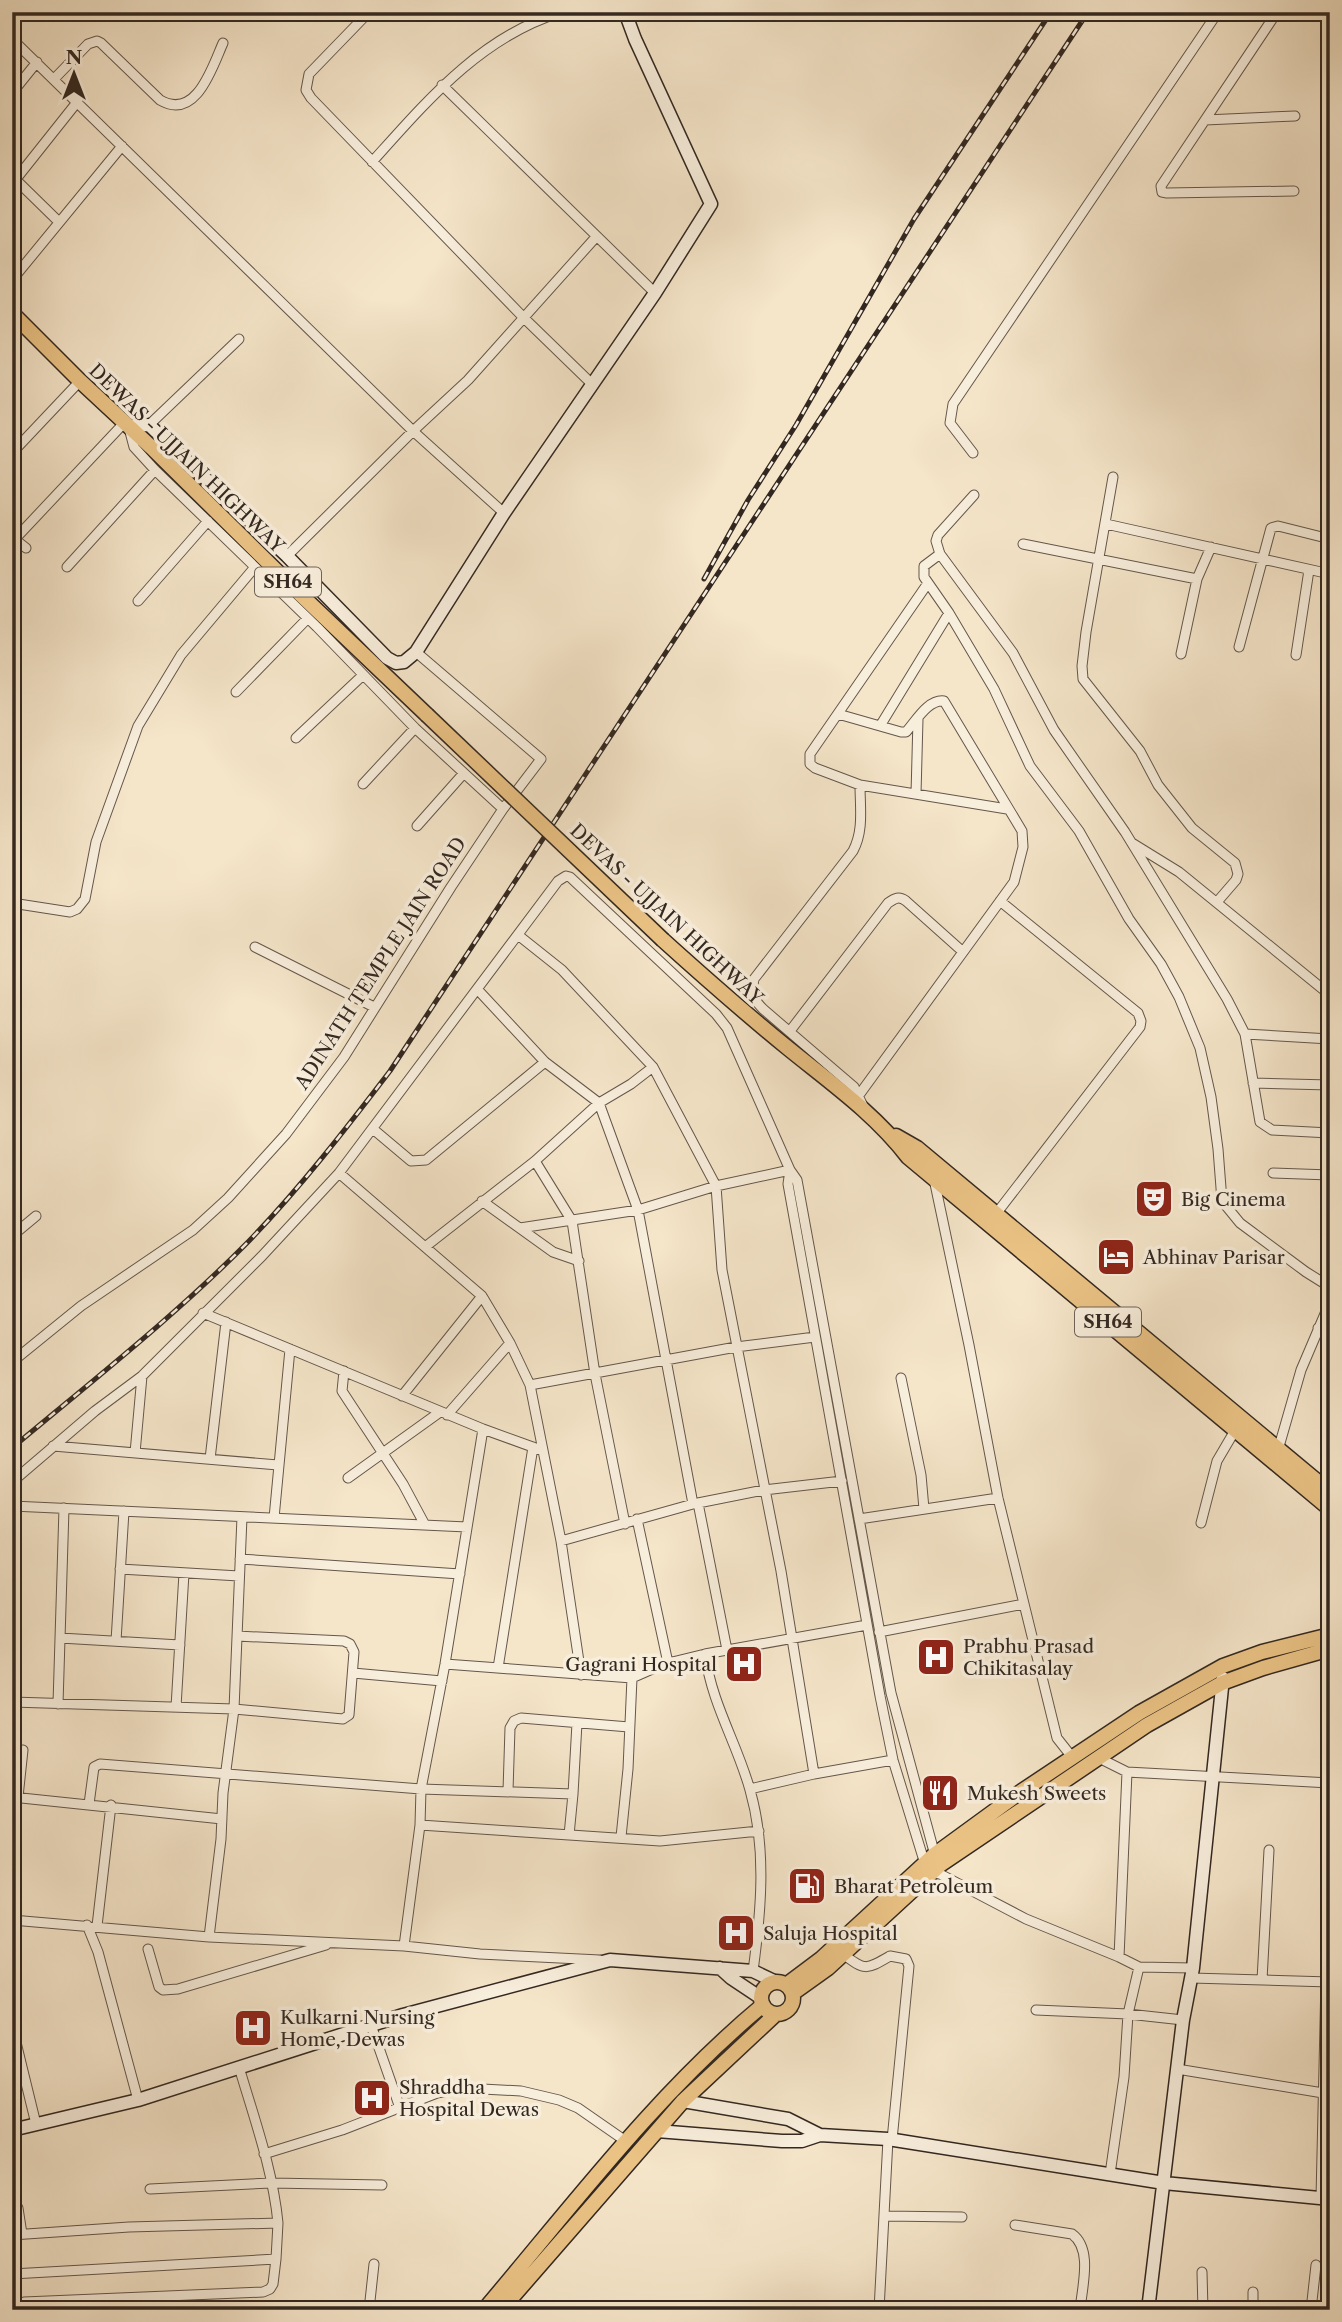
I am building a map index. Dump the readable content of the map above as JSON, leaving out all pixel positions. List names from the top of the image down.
{
  "streets": {
    "main road": ["DEWAS - UJJAIN HIGHWAY", "SH64", "DEVAS - UJJAIN HIGHWAY"],
    "street": ["ADINATH TEMPLE JAIN ROAD"]
  },
  "crossings": [
    ["DEWAS - UJJAIN HIGHWAY", "DEVAS - UJJAIN HIGHWAY"]
  ],
  "places": {
    "theatre": ["Big Cinema"],
    "hotel": ["Abhinav Parisar"],
    "hospital": [
      "Prabhu Prasad Chikitasalay",
      "Gagrani Hospital",
      "Saluja Hospital",
      "Kulkarni Nursing Home, Dewas",
      "Shraddha Hospital Dewas"
    ],
    "restaurant": ["Mukesh Sweets"],
    "fuel station": ["Bharat Petroleum"]
  },
  "north": "top"
}
